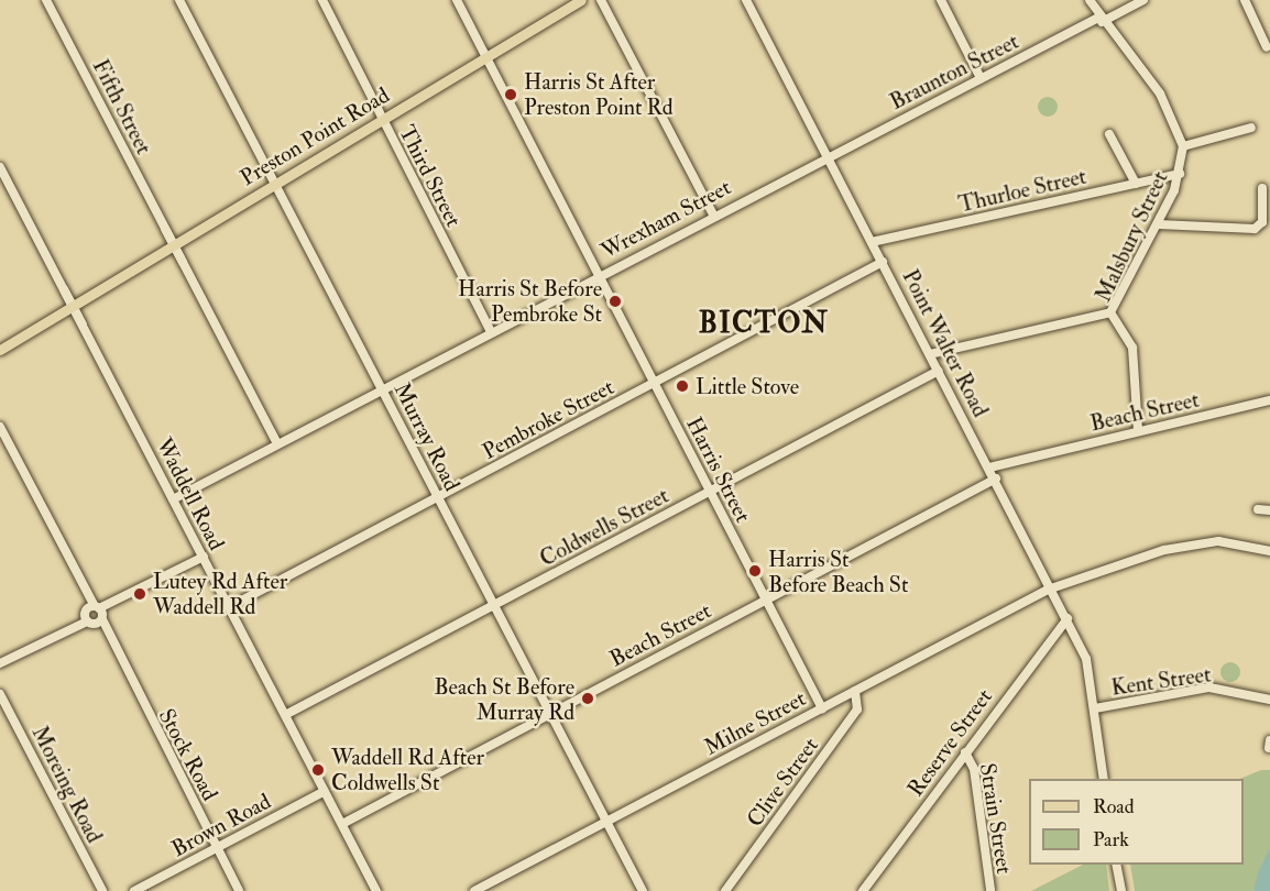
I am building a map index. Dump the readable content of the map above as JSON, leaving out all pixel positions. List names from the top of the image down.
{
  "streets": {
    "main road": ["Preston Point Road"],
    "street": [
      "Braunton Street",
      "Fifth Street",
      "Third Street",
      "Thurloe Street",
      "Wrexham Street",
      "Malsbury Street",
      "Point Walter Road",
      "Beach Street",
      "Pembroke Street",
      "Murray Road",
      "Harris Street",
      "Waddell Road",
      "Coldwells Street",
      "Kent Street",
      "Milne Street",
      "Reserve Street",
      "Stock Road",
      "Clive Street",
      "Moreing Road",
      "Strain Street",
      "Brown Road"
    ]
  },
  "crossings": [
    ["Braunton Street", "Wrexham Street"],
    ["Braunton Street", "Point Walter Road"],
    ["Fifth Street", "Preston Point Road"],
    ["Fifth Street", "Wrexham Street"],
    ["Preston Point Road", "Third Street"],
    ["Preston Point Road", "Murray Road"],
    ["Preston Point Road", "Harris Street"],
    ["Preston Point Road", "Waddell Road"],
    ["Third Street", "Wrexham Street"],
    ["Thurloe Street", "Malsbury Street"],
    ["Thurloe Street", "Point Walter Road"],
    ["Wrexham Street", "Point Walter Road"],
    ["Wrexham Street", "Murray Road"],
    ["Wrexham Street", "Harris Street"],
    ["Wrexham Street", "Waddell Road"],
    ["Malsbury Street", "Beach Street"],
    ["Point Walter Road", "Beach Street"],
    ["Point Walter Road", "Pembroke Street"],
    ["Point Walter Road", "Coldwells Street"],
    ["Point Walter Road", "Kent Street"],
    ["Point Walter Road", "Milne Street"],
    ["Point Walter Road", "Reserve Street"],
    ["Beach Street", "Murray Road"],
    ["Beach Street", "Harris Street"],
    ["Beach Street", "Waddell Road"],
    ["Pembroke Street", "Murray Road"],
    ["Pembroke Street", "Harris Street"],
    ["Pembroke Street", "Waddell Road"],
    ["Murray Road", "Coldwells Street"],
    ["Murray Road", "Milne Street"],
    ["Harris Street", "Coldwells Street"],
    ["Harris Street", "Milne Street"],
    ["Waddell Road", "Coldwells Street"],
    ["Waddell Road", "Brown Road"],
    ["Milne Street", "Clive Street"],
    ["Reserve Street", "Strain Street"],
    ["Stock Road", "Brown Road"]
  ],
  "districts": ["BICTON"],
  "places": [
    "Harris St After Preston Point Rd",
    "Harris St Before Pembroke St",
    "Little Stove",
    "Harris St Before Beach St",
    "Lutey Rd After Waddell Rd",
    "Beach St Before Murray Rd",
    "Waddell Rd After Coldwells St"
  ],
  "legend": ["Road", "Park"]
}
